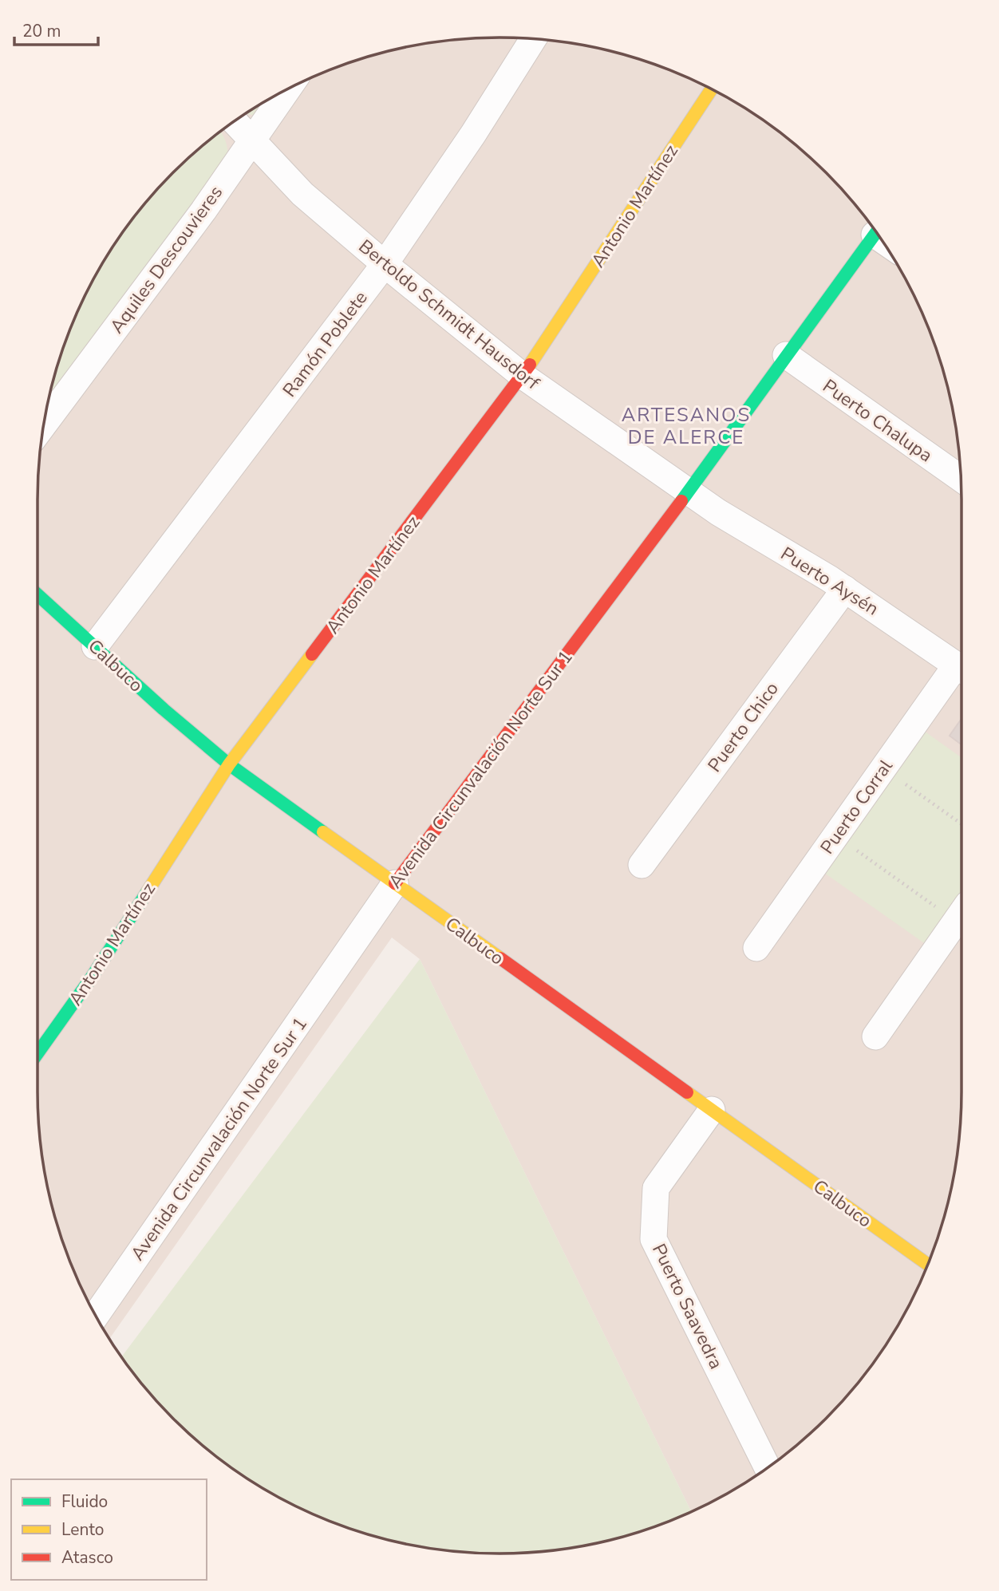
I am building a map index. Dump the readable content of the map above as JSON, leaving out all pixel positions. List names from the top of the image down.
{
  "streets": {
    "street": [
      "Antonio Martínez",
      "Aquiles Descouvieres",
      "Bertoldo Schmidt Hausdorf",
      "Ramón Poblete",
      "Puerto Chalupa",
      "Puerto Aysén",
      "Calbuco",
      "Puerto Chico",
      "Avenida Circunvalación Norte Sur 1",
      "Puerto Corral",
      "Puerto Saavedra"
    ]
  },
  "crossings": [
    ["Antonio Martínez", "Bertoldo Schmidt Hausdorf"],
    ["Antonio Martínez", "Calbuco"],
    ["Aquiles Descouvieres", "Bertoldo Schmidt Hausdorf"],
    ["Bertoldo Schmidt Hausdorf", "Ramón Poblete"],
    ["Bertoldo Schmidt Hausdorf", "Puerto Aysén"],
    ["Bertoldo Schmidt Hausdorf", "Avenida Circunvalación Norte Sur 1"],
    ["Ramón Poblete", "Calbuco"],
    ["Puerto Chalupa", "Avenida Circunvalación Norte Sur 1"],
    ["Puerto Aysén", "Puerto Chico"],
    ["Puerto Aysén", "Avenida Circunvalación Norte Sur 1"],
    ["Calbuco", "Avenida Circunvalación Norte Sur 1"],
    ["Calbuco", "Puerto Saavedra"]
  ],
  "districts": ["ARTESANOS DE ALERCE"],
  "legend": ["Fluido", "Lento", "Atasco"],
  "scale_bar": "20 m"
}
